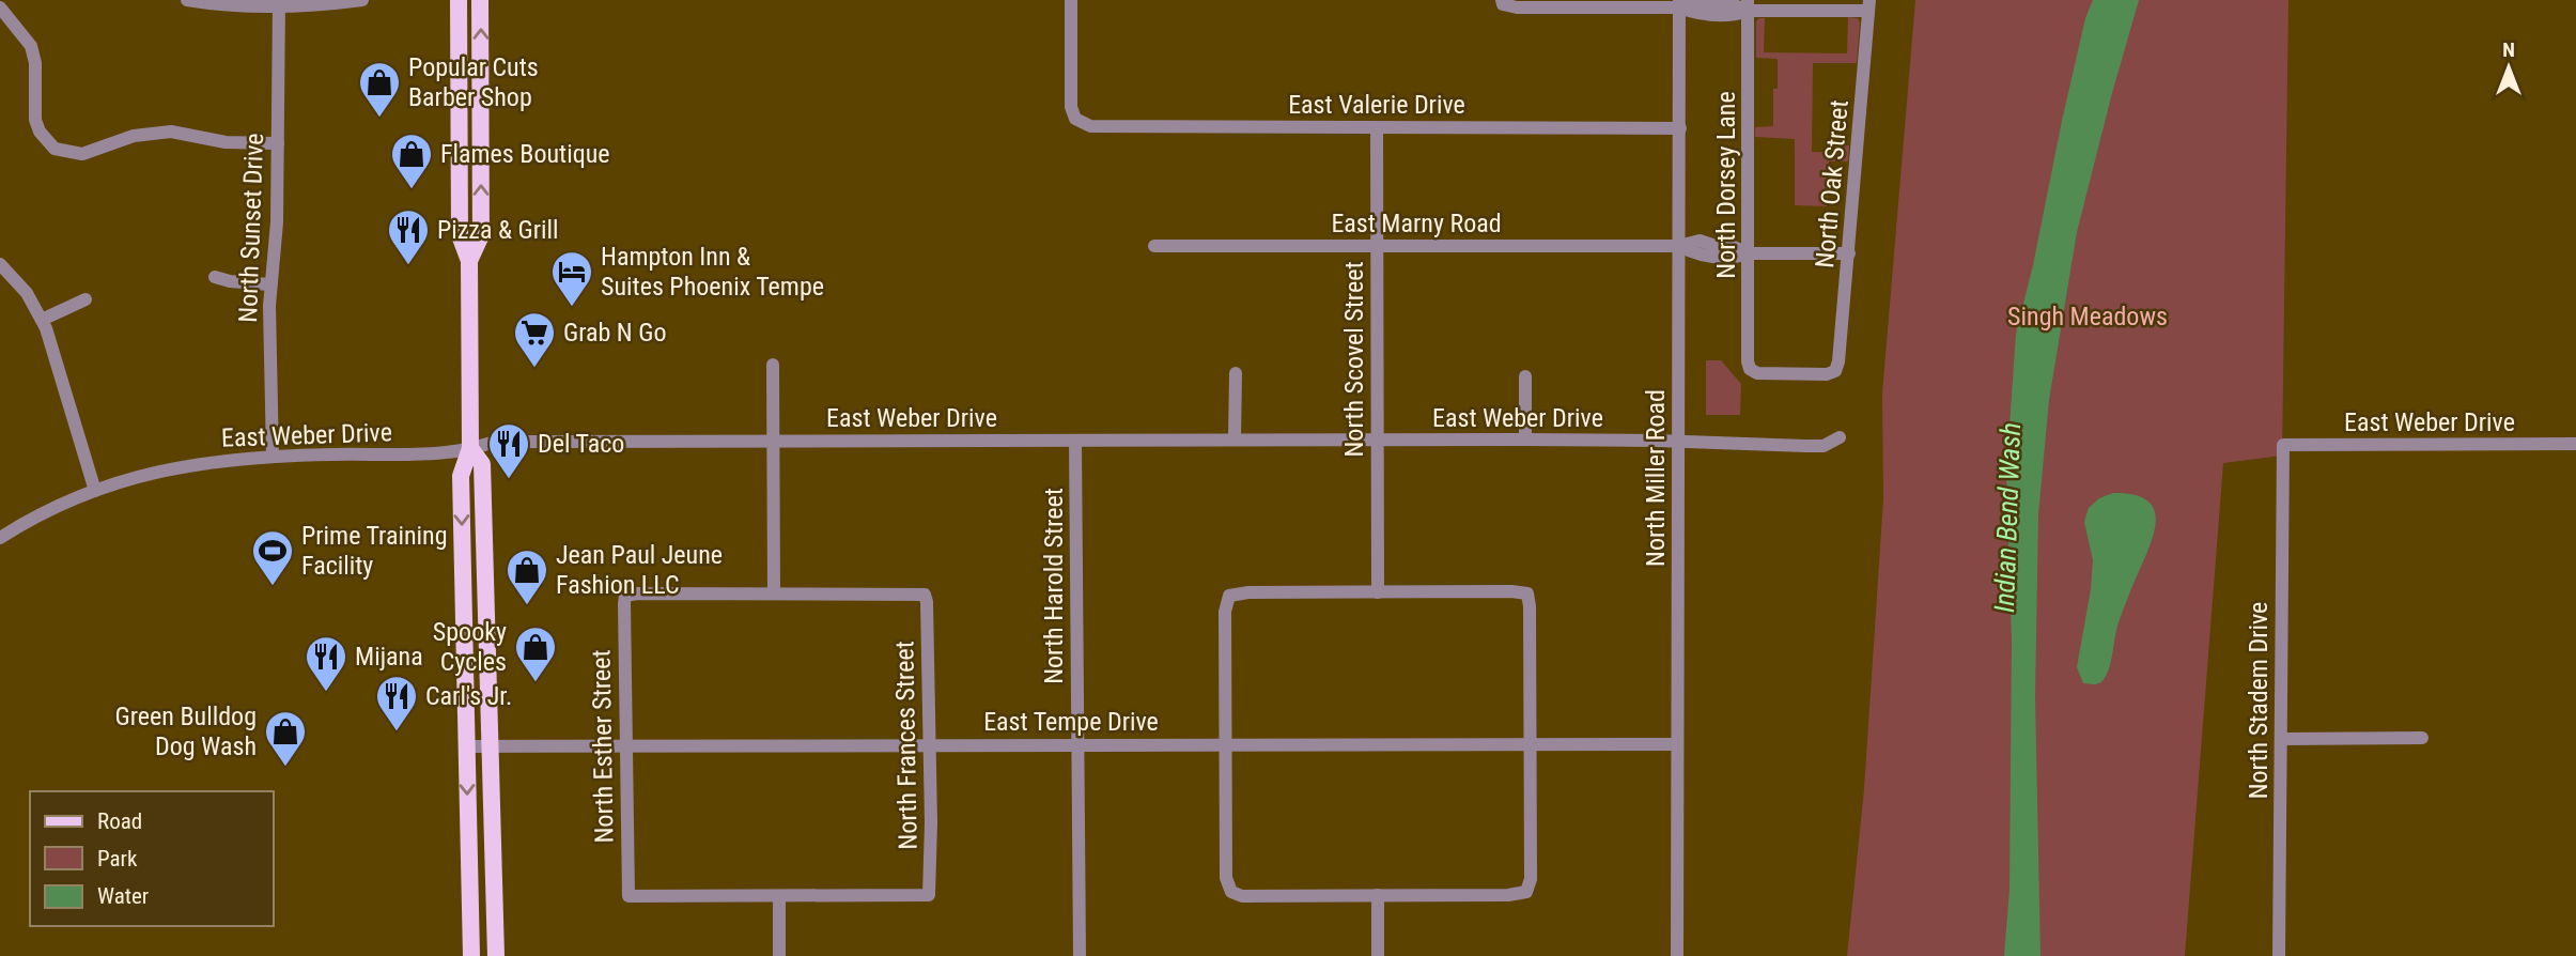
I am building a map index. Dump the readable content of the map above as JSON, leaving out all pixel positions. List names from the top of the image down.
{
  "streets": {
    "street": [
      "East Valerie Drive",
      "North Oak Street",
      "North Dorsey Lane",
      "East Marny Road",
      "North Sunset Drive",
      "North Scovel Street",
      "East Weber Drive",
      "North Miller Road",
      "North Harold Street",
      "North Stadem Drive",
      "East Tempe Drive",
      "North Frances Street",
      "North Esther Street"
    ]
  },
  "crossings": [
    ["East Valerie Drive", "North Scovel Street"],
    ["East Valerie Drive", "North Miller Road"],
    ["North Oak Street", "North Dorsey Lane"],
    ["North Oak Street", "East Marny Road"],
    ["North Dorsey Lane", "East Marny Road"],
    ["East Marny Road", "North Scovel Street"],
    ["East Marny Road", "North Miller Road"],
    ["North Sunset Drive", "East Weber Drive"],
    ["North Scovel Street", "East Weber Drive"],
    ["East Weber Drive", "North Miller Road"],
    ["East Weber Drive", "North Harold Street"],
    ["East Weber Drive", "North Stadem Drive"],
    ["North Miller Road", "East Tempe Drive"],
    ["North Harold Street", "East Tempe Drive"],
    ["East Tempe Drive", "North Frances Street"],
    ["East Tempe Drive", "North Esther Street"],
    ["North Frances Street", "North Esther Street"]
  ],
  "water": ["Indian Bend Wash"],
  "parks": ["Singh Meadows"],
  "places": {
    "shop": [
      "Popular Cuts Barber Shop",
      "Flames Boutique",
      "Jean Paul Jeune Fashion LLC",
      "Spooky Cycles",
      "Green Bulldog Dog Wash"
    ],
    "restaurant": [
      "Pizza & Grill",
      "Del Taco",
      "Mijana",
      "Carl's Jr."
    ],
    "hotel": ["Hampton Inn & Suites Phoenix Tempe"],
    "supermarket": ["Grab N Go"],
    "sports": ["Prime Training Facility"]
  },
  "legend": ["Road", "Park", "Water"],
  "north": "top"
}
